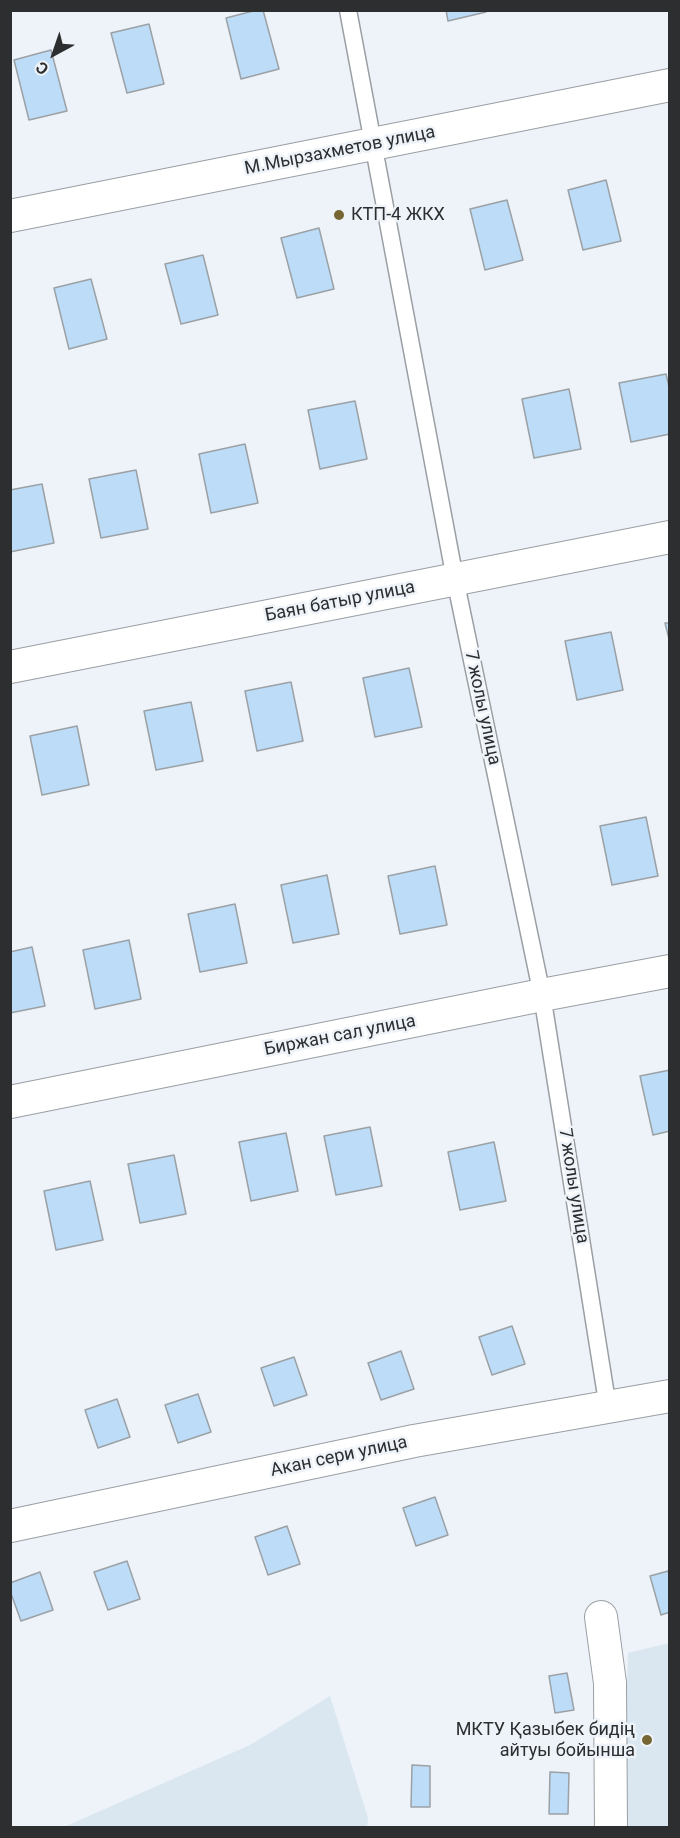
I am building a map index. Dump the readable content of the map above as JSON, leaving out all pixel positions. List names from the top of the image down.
{
  "streets": {
    "street": [
      "М.Мырзахметов улица",
      "Баян батыр улица",
      "Биржан сал улица",
      "Акан сери улица"
    ],
    "lane": ["7 жолы улица"]
  },
  "crossings": [
    ["М.Мырзахметов улица", "7 жолы улица"],
    ["Баян батыр улица", "7 жолы улица"],
    ["7 жолы улица", "Биржан сал улица"],
    ["7 жолы улица", "Акан сери улица"]
  ],
  "places": ["КТП-4 ЖКХ", "МКТУ Қазыбек бидің айтуы бойынша"],
  "north": "bottom left"
}
